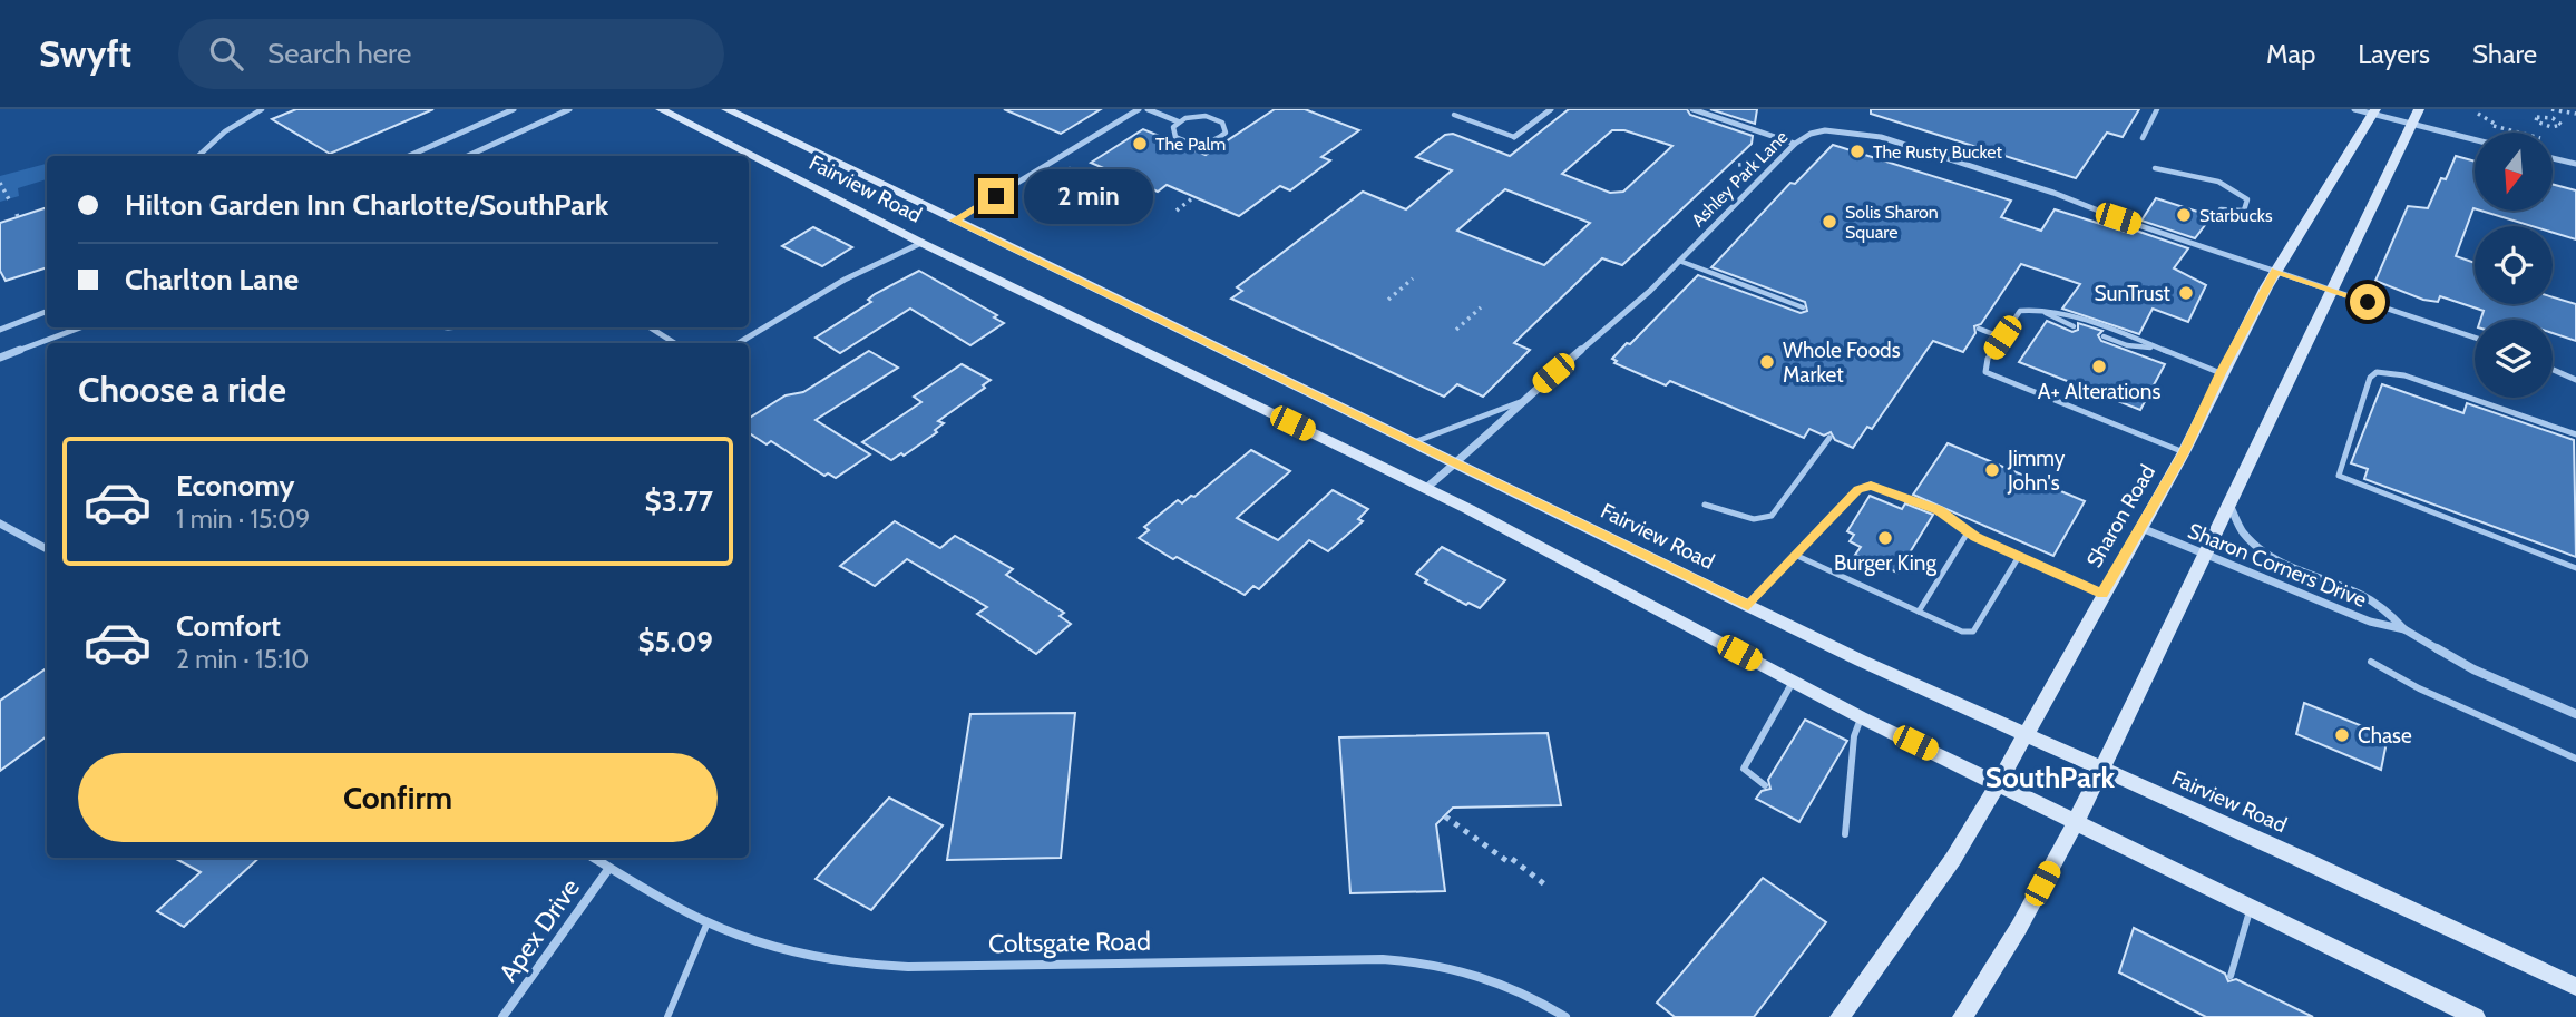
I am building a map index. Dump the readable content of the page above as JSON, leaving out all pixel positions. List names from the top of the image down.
{
  "streets": {
    "main road": ["Fairview Road", "Sharon Road"],
    "street": [
      "Ashley Park Lane",
      "Sharon Corners Drive",
      "Apex Drive",
      "Coltsgate Road"
    ]
  },
  "crossings": [
    ["Ashley Park Lane", "Fairview Road"],
    ["Ashley Park Lane", "Sharon Road"],
    ["Fairview Road", "Sharon Road"],
    ["Sharon Road", "Sharon Corners Drive"],
    ["Apex Drive", "Coltsgate Road"]
  ],
  "districts": ["SouthPark"],
  "places": [
    "The Palm",
    "The Rusty Bucket",
    "Starbucks",
    "Solis Sharon Square",
    "SunTrust",
    "Whole Foods Market",
    "A+ Alterations",
    "Jimmy John's",
    "Burger King",
    "Chase"
  ],
  "north": "bottom",
  "page": {
    "header": "Swyft",
    "search": "Search here",
    "nav": ["Map", "Layers", "Share"],
    "banner": ["Hilton Garden Inn Charlotte/SouthPark", "Charlton Lane"],
    "bubble": "2 min",
    "heading": "Choose a ride",
    "list": [
      {
        "name": "Economy",
        "note": "1 min · 15:09",
        "value": "$3.77"
      },
      {
        "name": "Comfort",
        "note": "2 min · 15:10",
        "value": "$5.09"
      }
    ],
    "buttons": "Confirm"
  }
}
